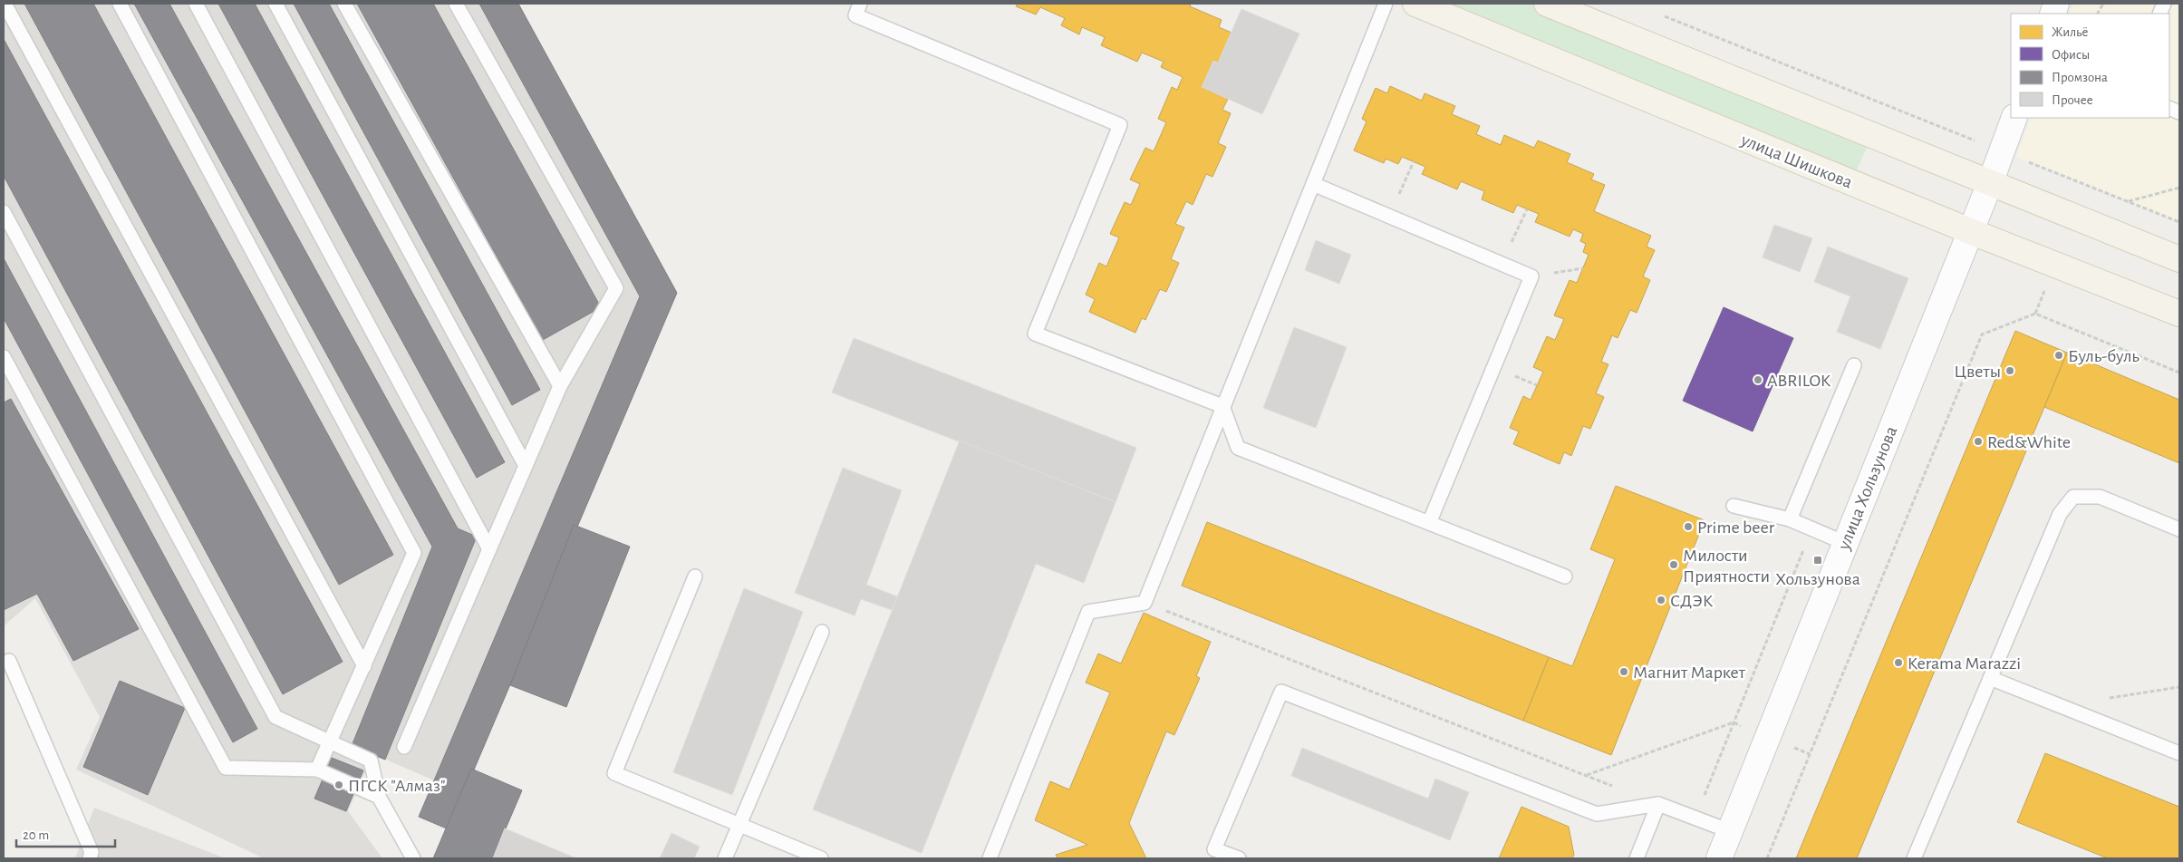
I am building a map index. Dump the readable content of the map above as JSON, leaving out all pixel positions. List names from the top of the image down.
{
  "streets": {
    "main road": ["улица Шишкова"],
    "street": ["улица Хользунова"]
  },
  "crossings": [
    ["улица Шишкова", "улица Хользунова"]
  ],
  "places": {
    "other": [
      "Буль-буль",
      "Цветы",
      "ABRILOK",
      "Red&White",
      "Prime beer",
      "Милости Приятности",
      "СДЭК",
      "Kerama Marazzi",
      "Магнит Маркет",
      "ПГСК \"Алмаз\""
    ],
    "transit": ["Хользунова"]
  },
  "legend": [
    "Жильё",
    "Офисы",
    "Промзона",
    "Прочее"
  ],
  "scale_bar": "20 m"
}
